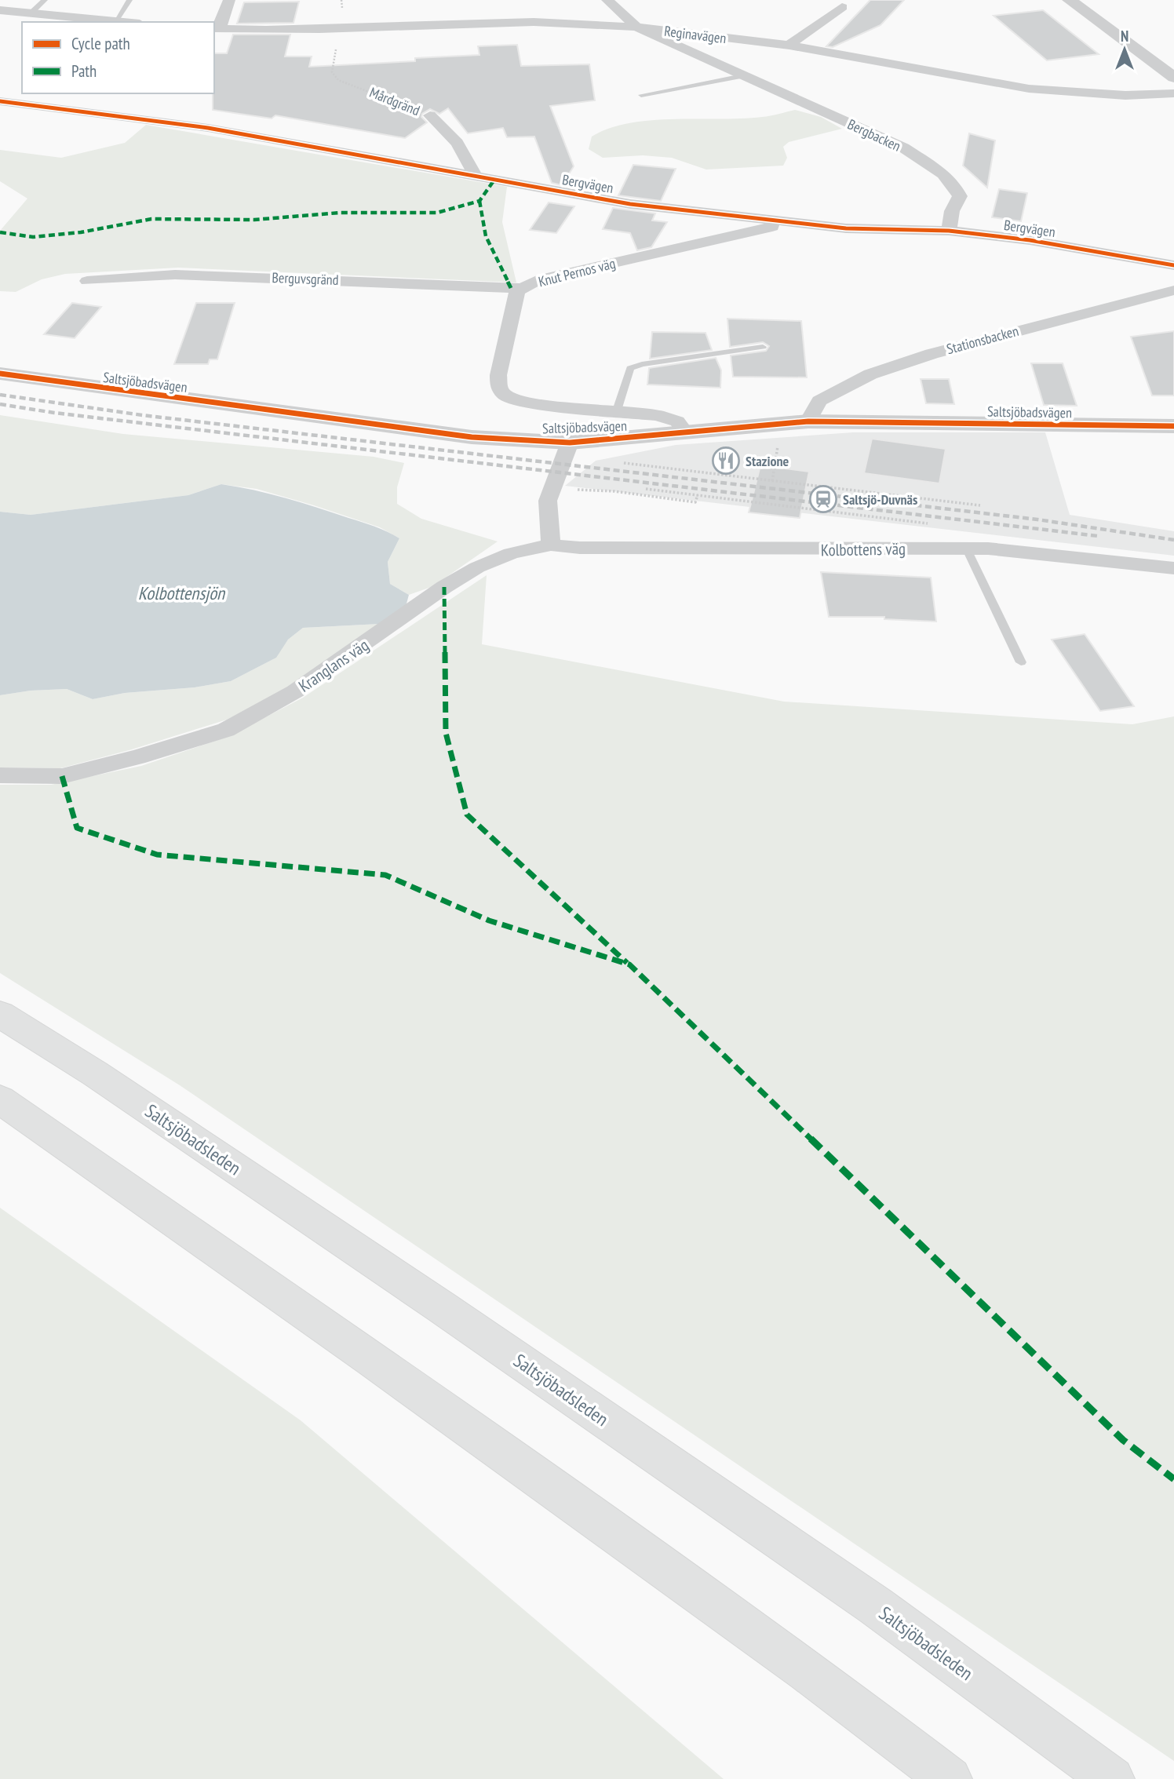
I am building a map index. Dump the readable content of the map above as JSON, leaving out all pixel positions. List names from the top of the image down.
{
  "streets": {
    "highway": ["Saltsjöbadsleden"],
    "street": [
      "Reginavägen",
      "Mårdgränd",
      "Bergbacken",
      "Bergvägen",
      "Knut Pernos väg",
      "Berguvsgränd",
      "Stationsbacken",
      "Saltsjöbadsvägen",
      "Kolbottens väg",
      "Kranglans väg"
    ]
  },
  "crossings": [
    ["Reginavägen", "Mårdgränd"],
    ["Reginavägen", "Bergbacken"],
    ["Mårdgränd", "Bergvägen"],
    ["Bergbacken", "Bergvägen"],
    ["Bergvägen", "Knut Pernos väg"],
    ["Knut Pernos väg", "Berguvsgränd"],
    ["Knut Pernos väg", "Saltsjöbadsvägen"],
    ["Stationsbacken", "Saltsjöbadsvägen"],
    ["Kolbottens väg", "Kranglans väg"]
  ],
  "water": ["Kolbottensjön"],
  "places": {
    "restaurant": ["Stazione"],
    "station": ["Saltsjö-Duvnäs"]
  },
  "legend": ["Cycle path", "Path"],
  "north": "top"
}
